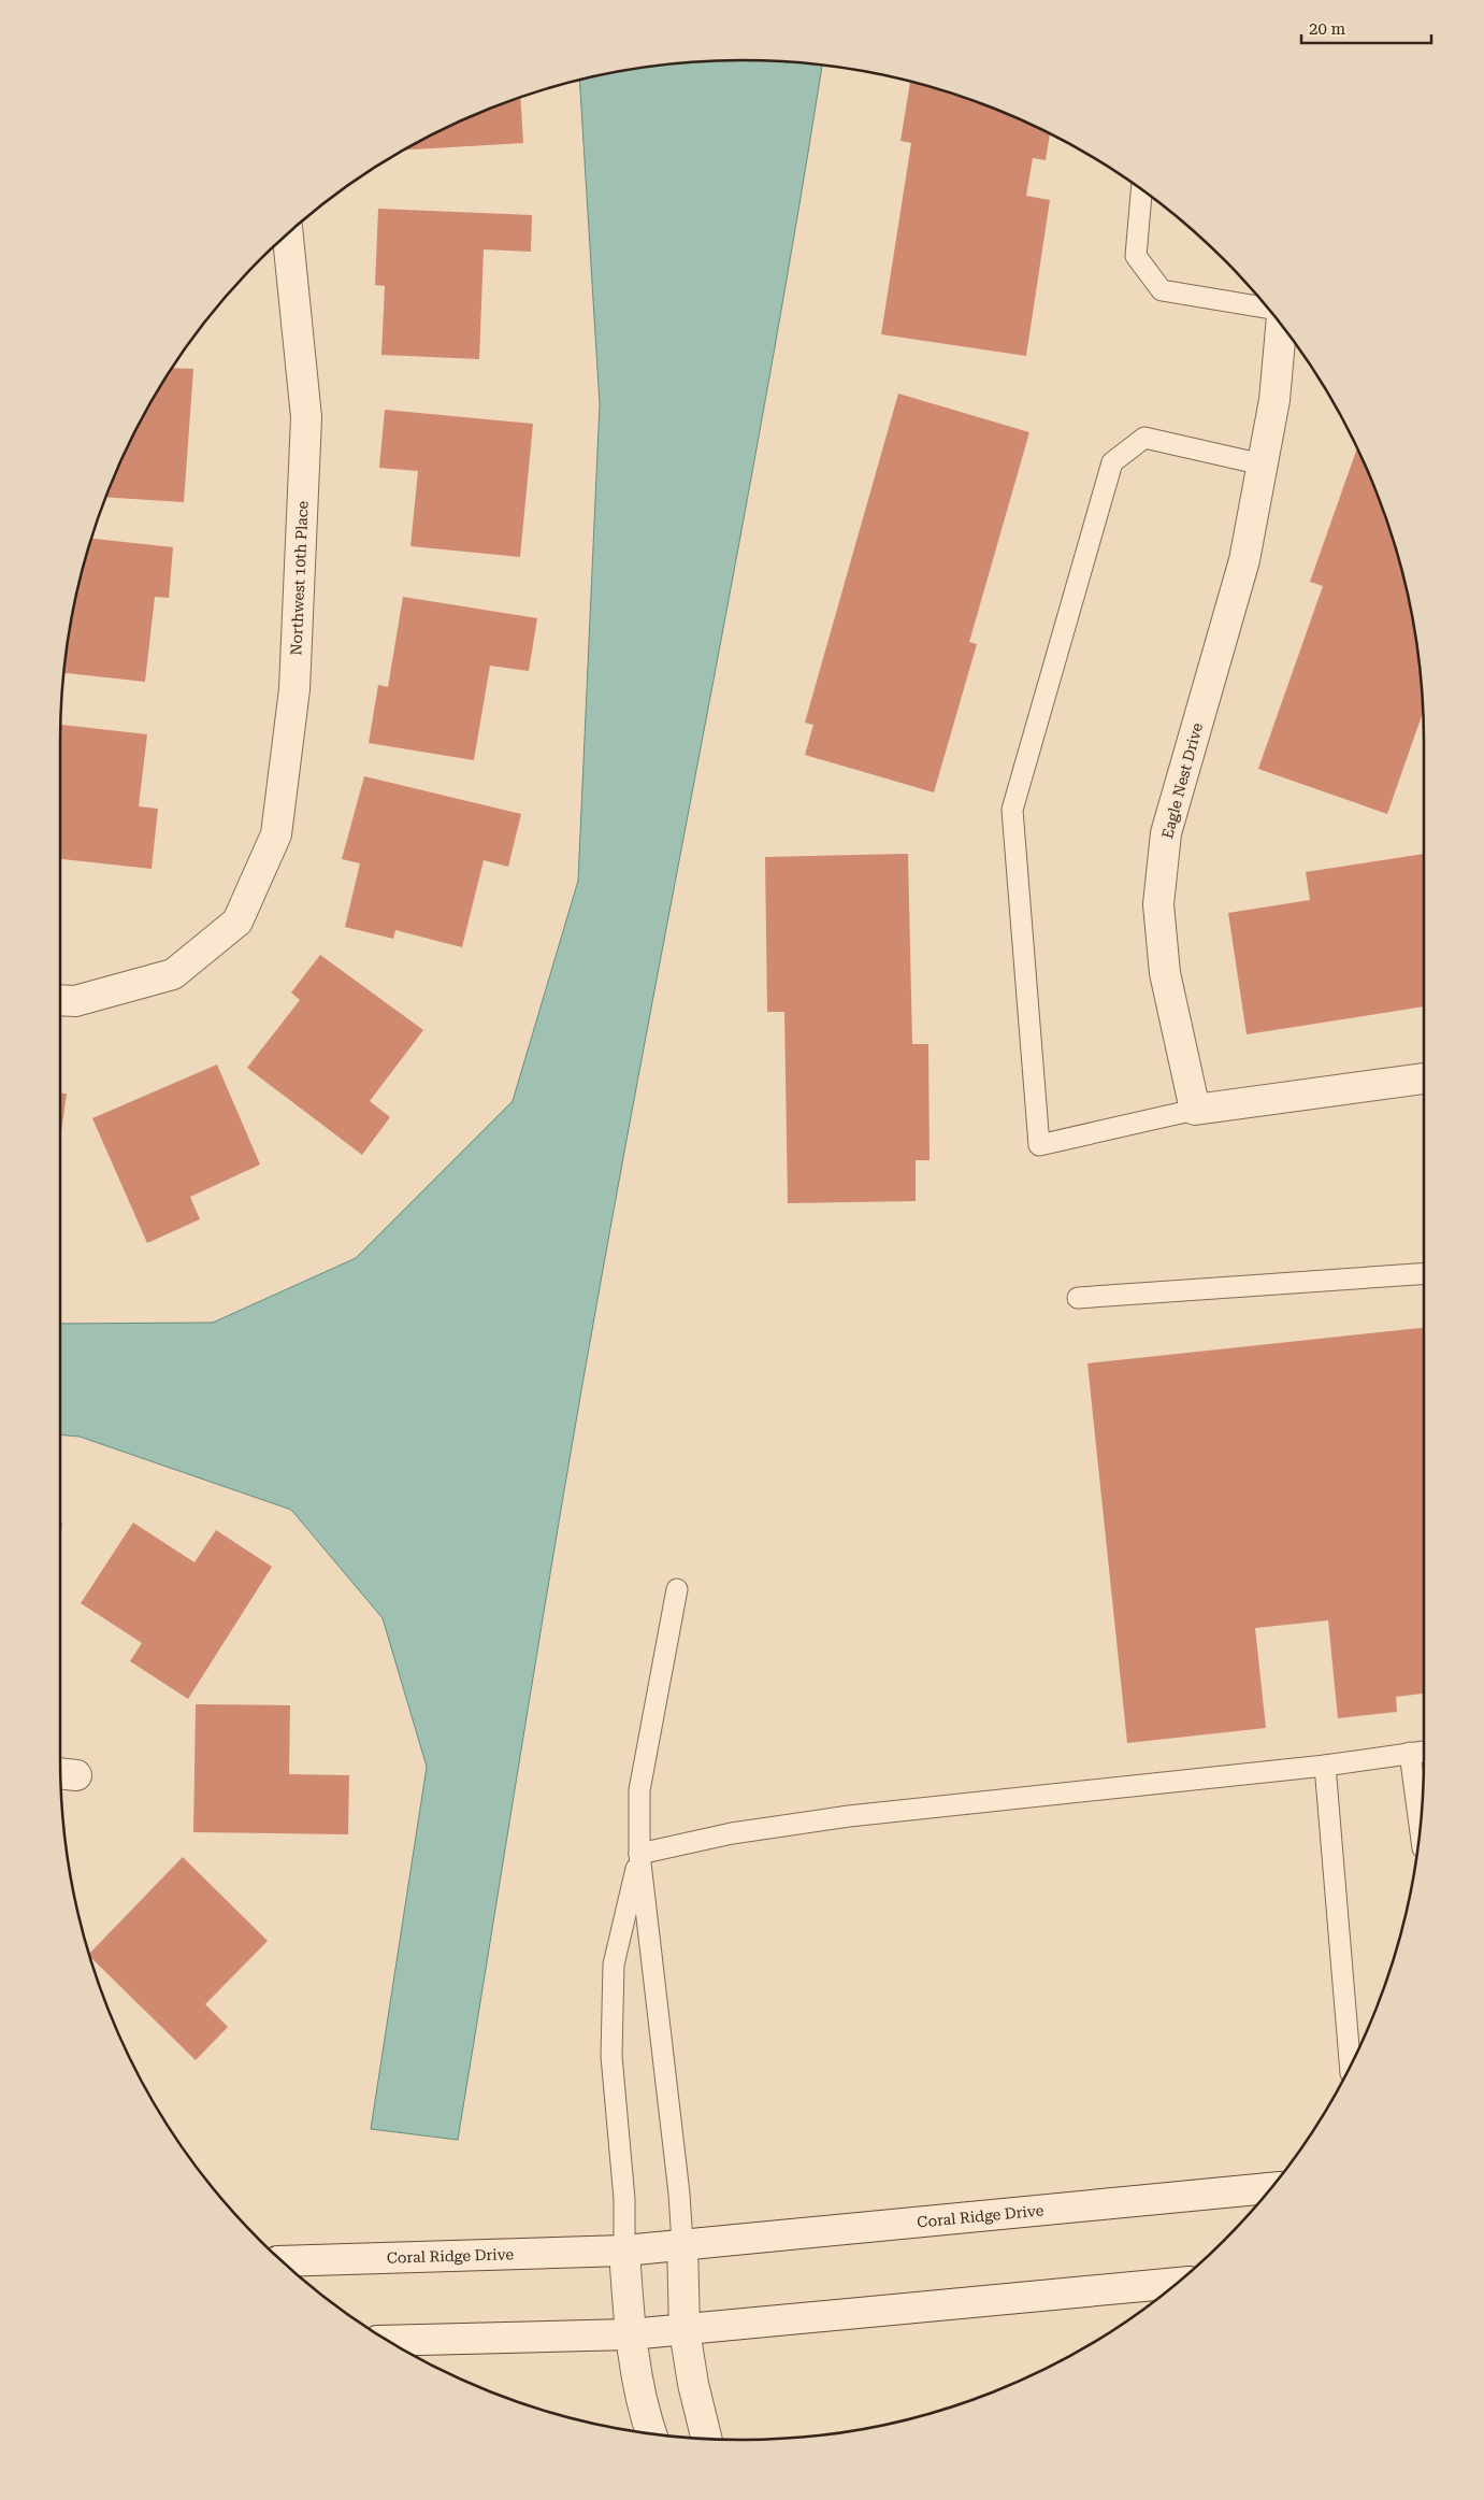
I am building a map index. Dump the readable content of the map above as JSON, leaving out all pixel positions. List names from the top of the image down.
{
  "streets": {
    "street": ["Northwest 10th Place", "Eagle Nest Drive", "Coral Ridge Drive"]
  },
  "scale_bar": "20 m"
}
